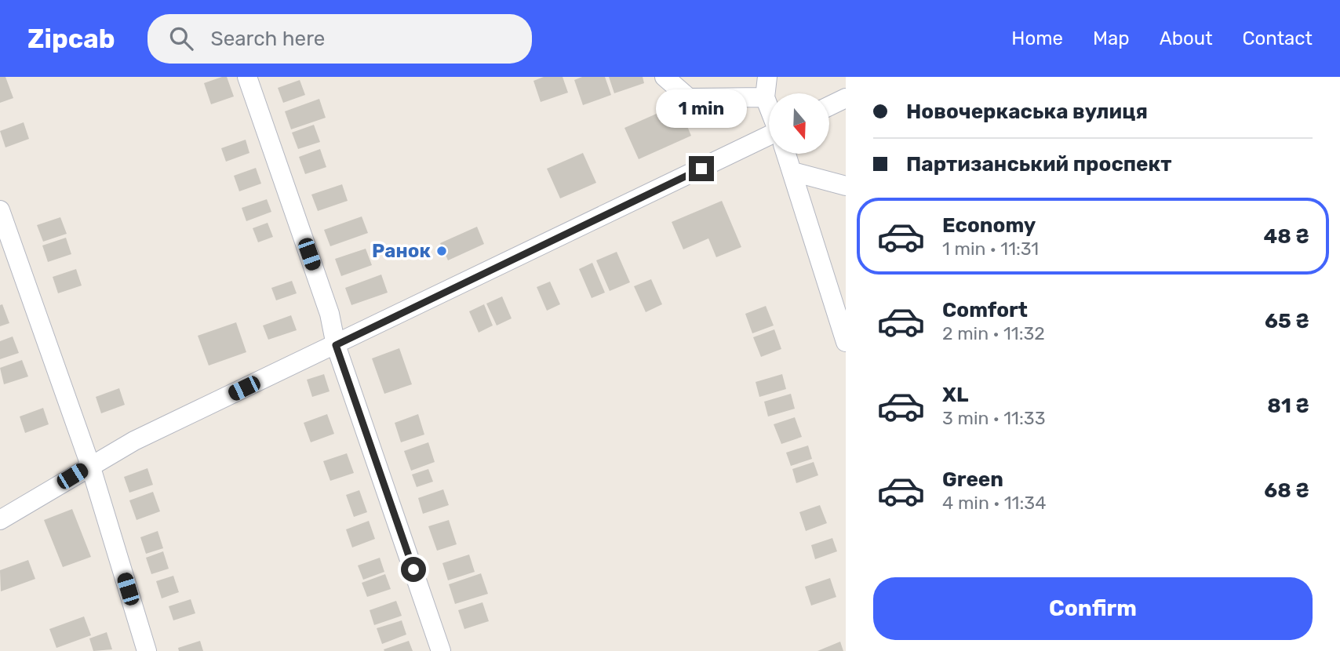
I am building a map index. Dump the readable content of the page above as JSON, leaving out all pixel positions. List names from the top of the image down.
{
  "places": ["Ранок"],
  "north": "bottom",
  "page": {
    "header": "Zipcab",
    "search": "Search here",
    "nav": [
      "Home",
      "Map",
      "About",
      "Contact"
    ],
    "banner": ["Новочеркаська вулиця", "Партизанський проспект"],
    "bubble": "1 min",
    "list": [
      {
        "name": "Economy",
        "note": "1 min · 11:31",
        "value": "48 ₴"
      },
      {
        "name": "Comfort",
        "note": "2 min · 11:32",
        "value": "65 ₴"
      },
      {
        "name": "XL",
        "note": "3 min · 11:33",
        "value": "81 ₴"
      },
      {
        "name": "Green",
        "note": "4 min · 11:34",
        "value": "68 ₴"
      }
    ],
    "buttons": "Confirm"
  }
}
